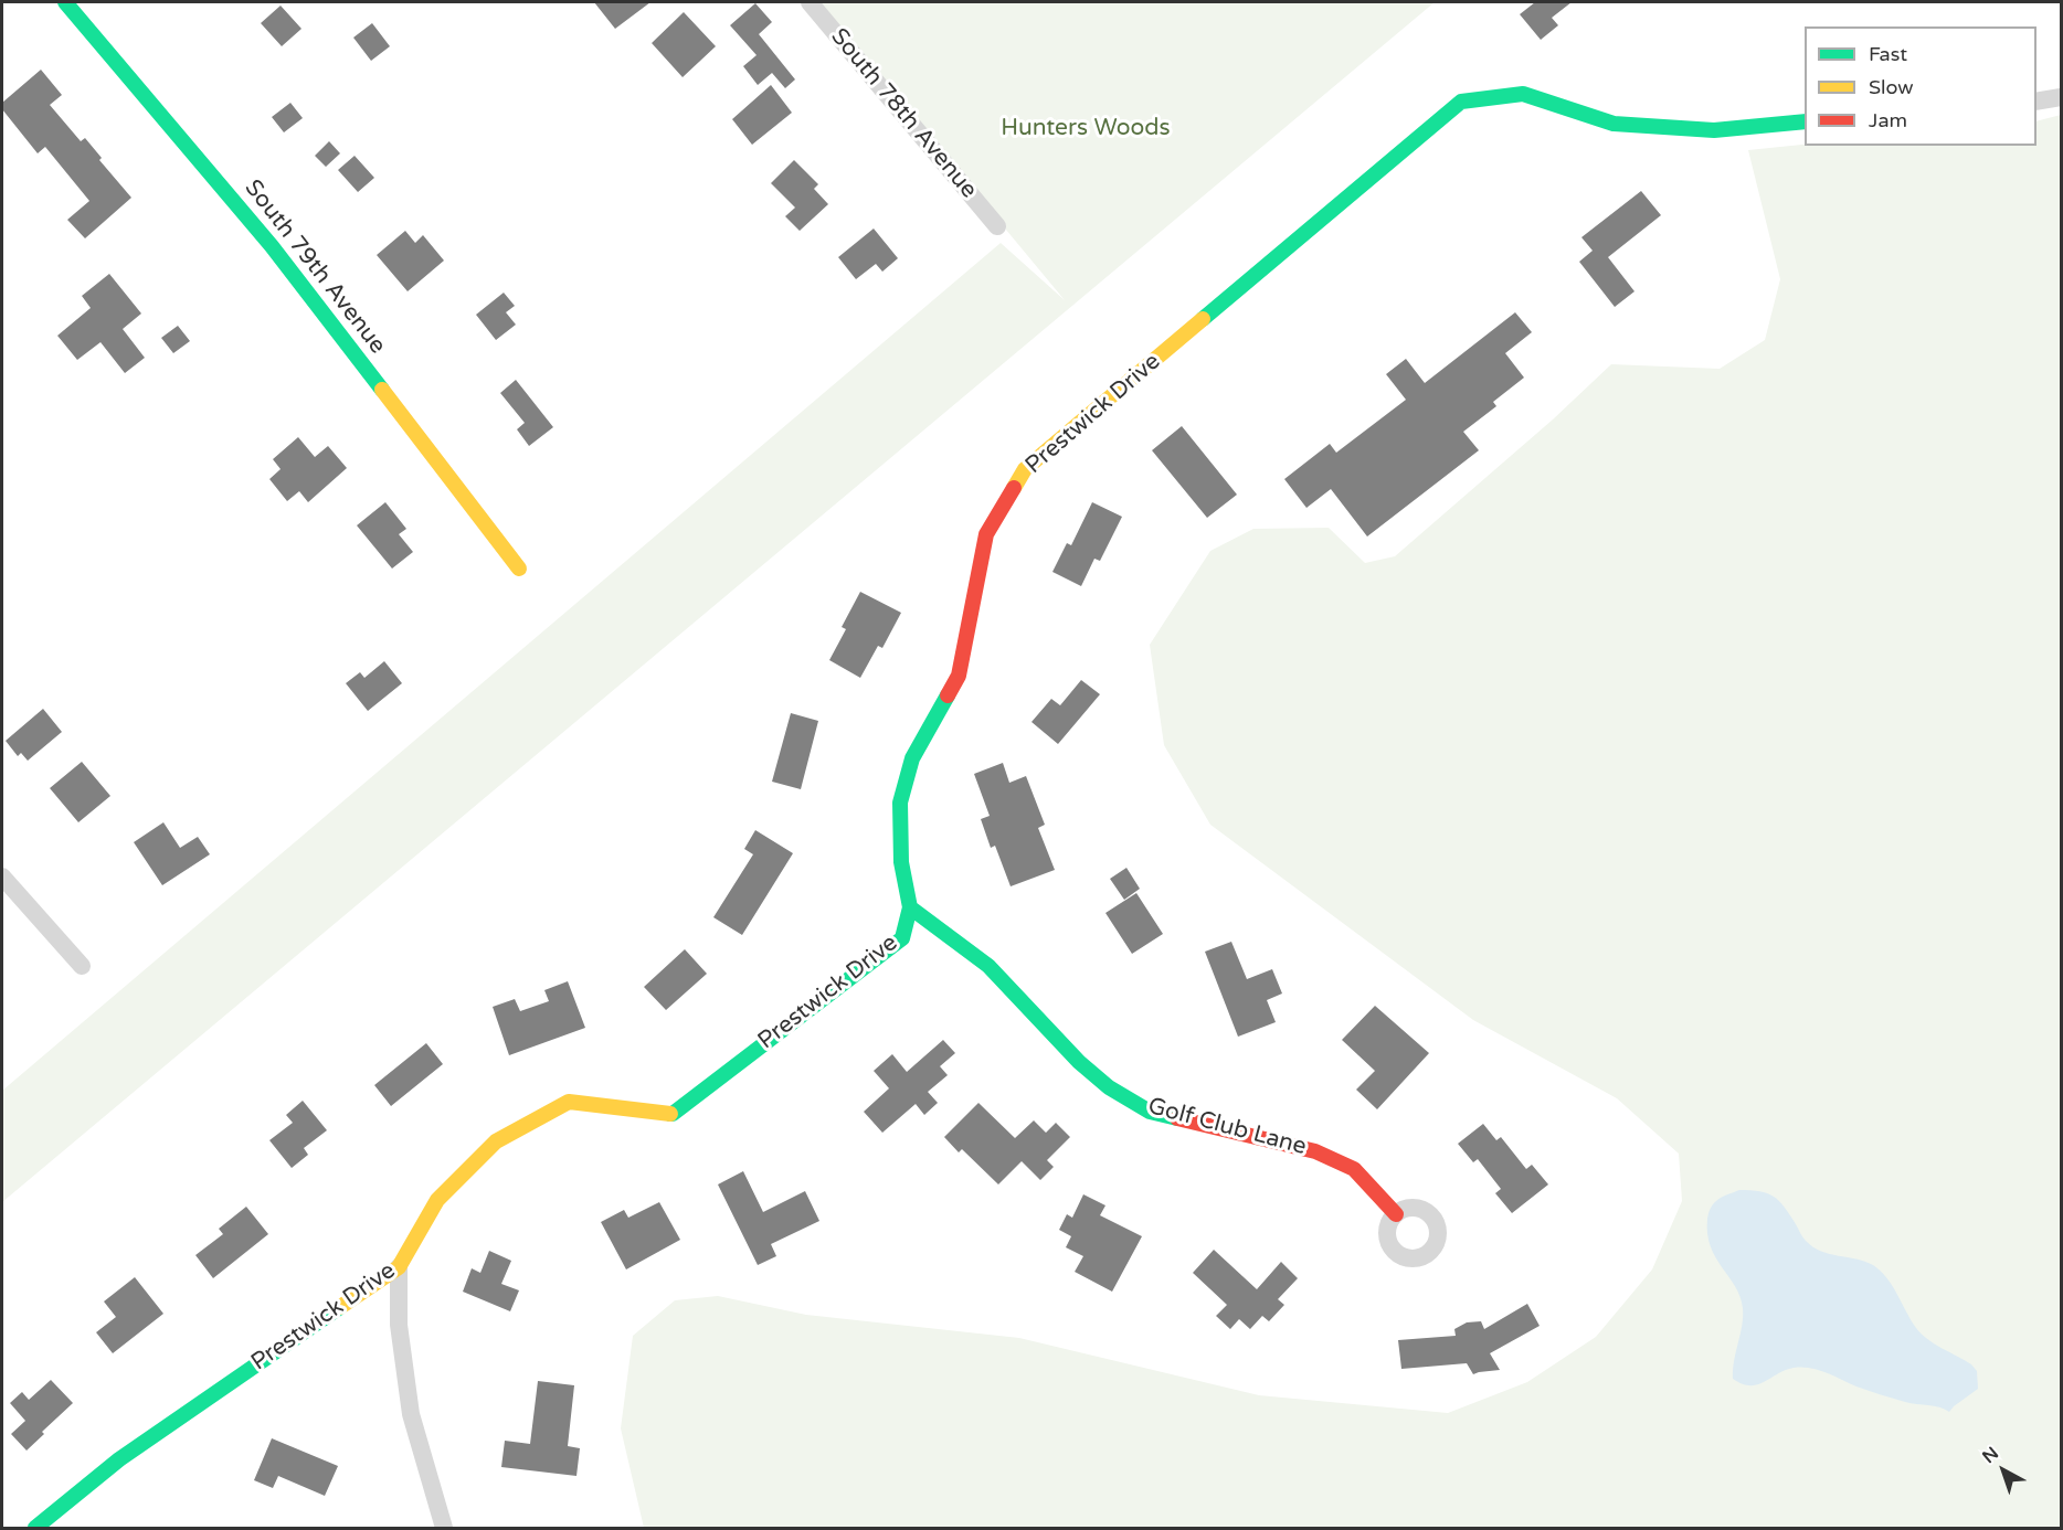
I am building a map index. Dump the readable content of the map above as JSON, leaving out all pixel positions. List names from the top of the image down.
{
  "streets": {
    "street": [
      "South 78th Avenue",
      "South 79th Avenue",
      "Prestwick Drive",
      "Golf Club Lane"
    ]
  },
  "crossings": [
    ["Prestwick Drive", "Golf Club Lane"]
  ],
  "parks": ["Hunters Woods"],
  "legend": ["Fast", "Slow", "Jam"],
  "north": "top left"
}
